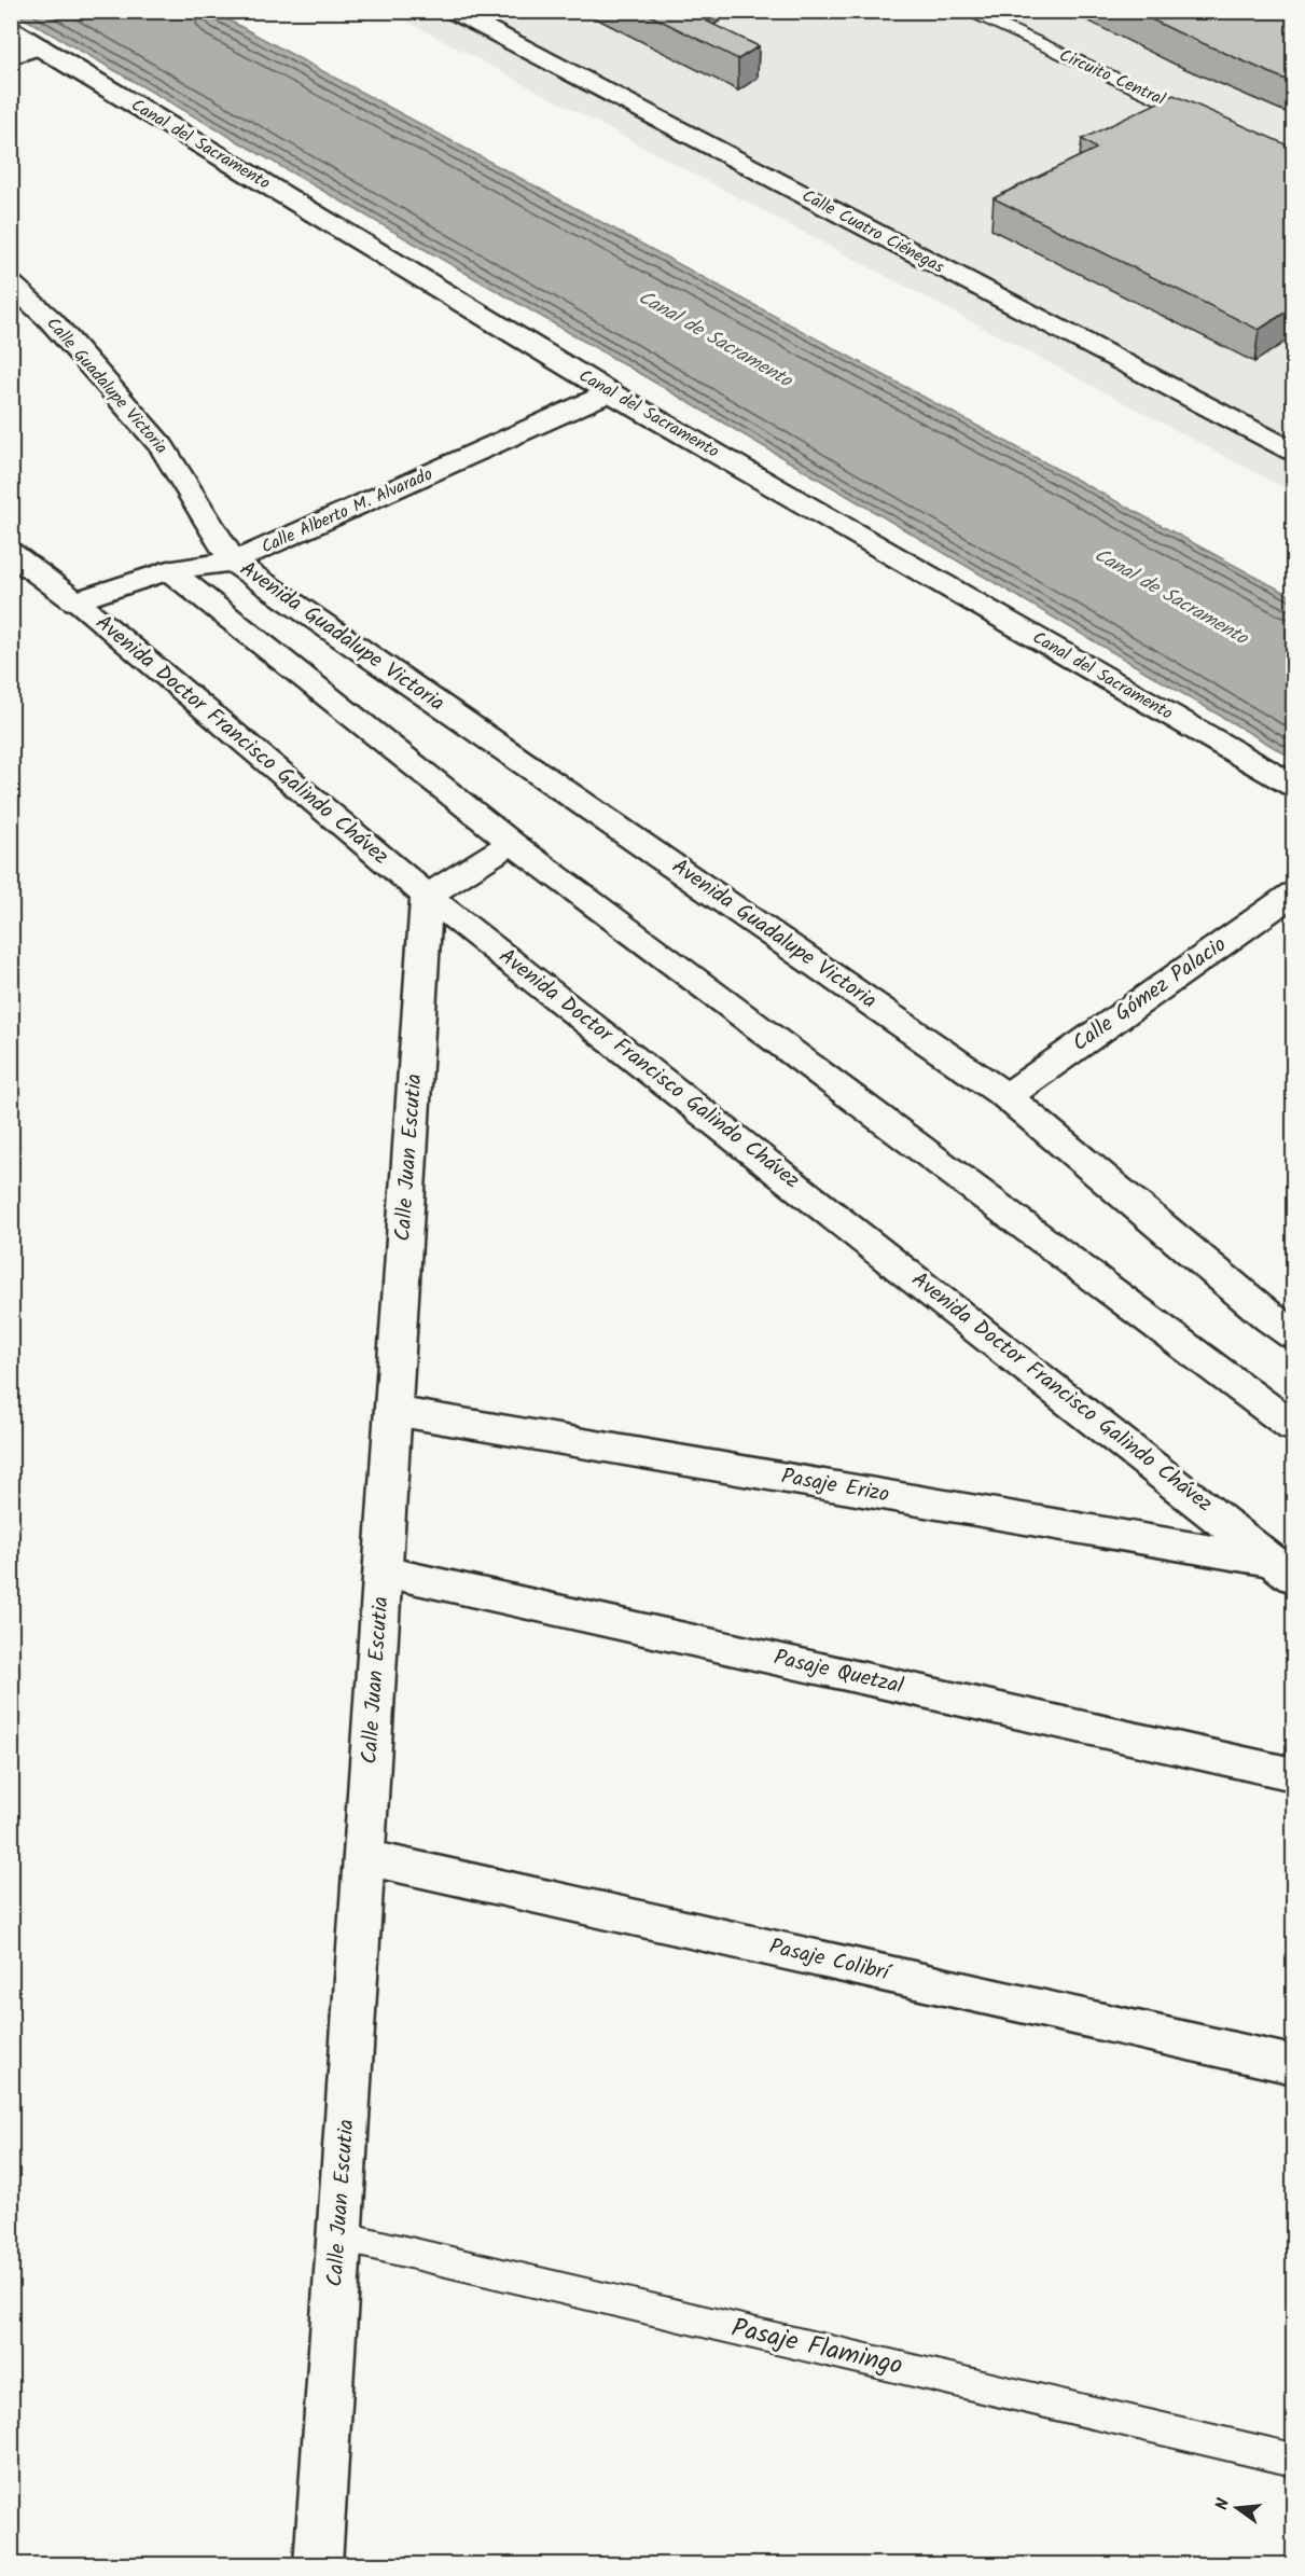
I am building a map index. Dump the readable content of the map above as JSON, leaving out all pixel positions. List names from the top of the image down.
{
  "streets": {
    "street": [
      "Canal del Sacramento",
      "Calle Cuatro Ciénegas",
      "Calle Guadalupe Victoria",
      "Calle Alberto M. Alvarado",
      "Avenida Guadalupe Victoria",
      "Avenida Doctor Francisco Galindo Chávez",
      "Calle Gómez Palacio",
      "Calle Juan Escutia",
      "Pasaje Erizo",
      "Pasaje Quetzal",
      "Pasaje Colibrí"
    ],
    "lane": ["Circuito Central", "Pasaje Flamingo"]
  },
  "crossings": [
    ["Canal del Sacramento", "Calle Alberto M. Alvarado"],
    ["Calle Guadalupe Victoria", "Calle Alberto M. Alvarado"],
    ["Calle Guadalupe Victoria", "Avenida Guadalupe Victoria"],
    ["Calle Alberto M. Alvarado", "Avenida Guadalupe Victoria"],
    ["Calle Alberto M. Alvarado", "Avenida Doctor Francisco Galindo Chávez"],
    ["Avenida Guadalupe Victoria", "Calle Gómez Palacio"],
    ["Avenida Doctor Francisco Galindo Chávez", "Calle Juan Escutia"],
    ["Avenida Doctor Francisco Galindo Chávez", "Pasaje Erizo"],
    ["Calle Juan Escutia", "Pasaje Erizo"],
    ["Calle Juan Escutia", "Pasaje Quetzal"],
    ["Calle Juan Escutia", "Pasaje Colibrí"],
    ["Calle Juan Escutia", "Pasaje Flamingo"]
  ],
  "water": ["Canal de Sacramento"],
  "north": "left"
}
